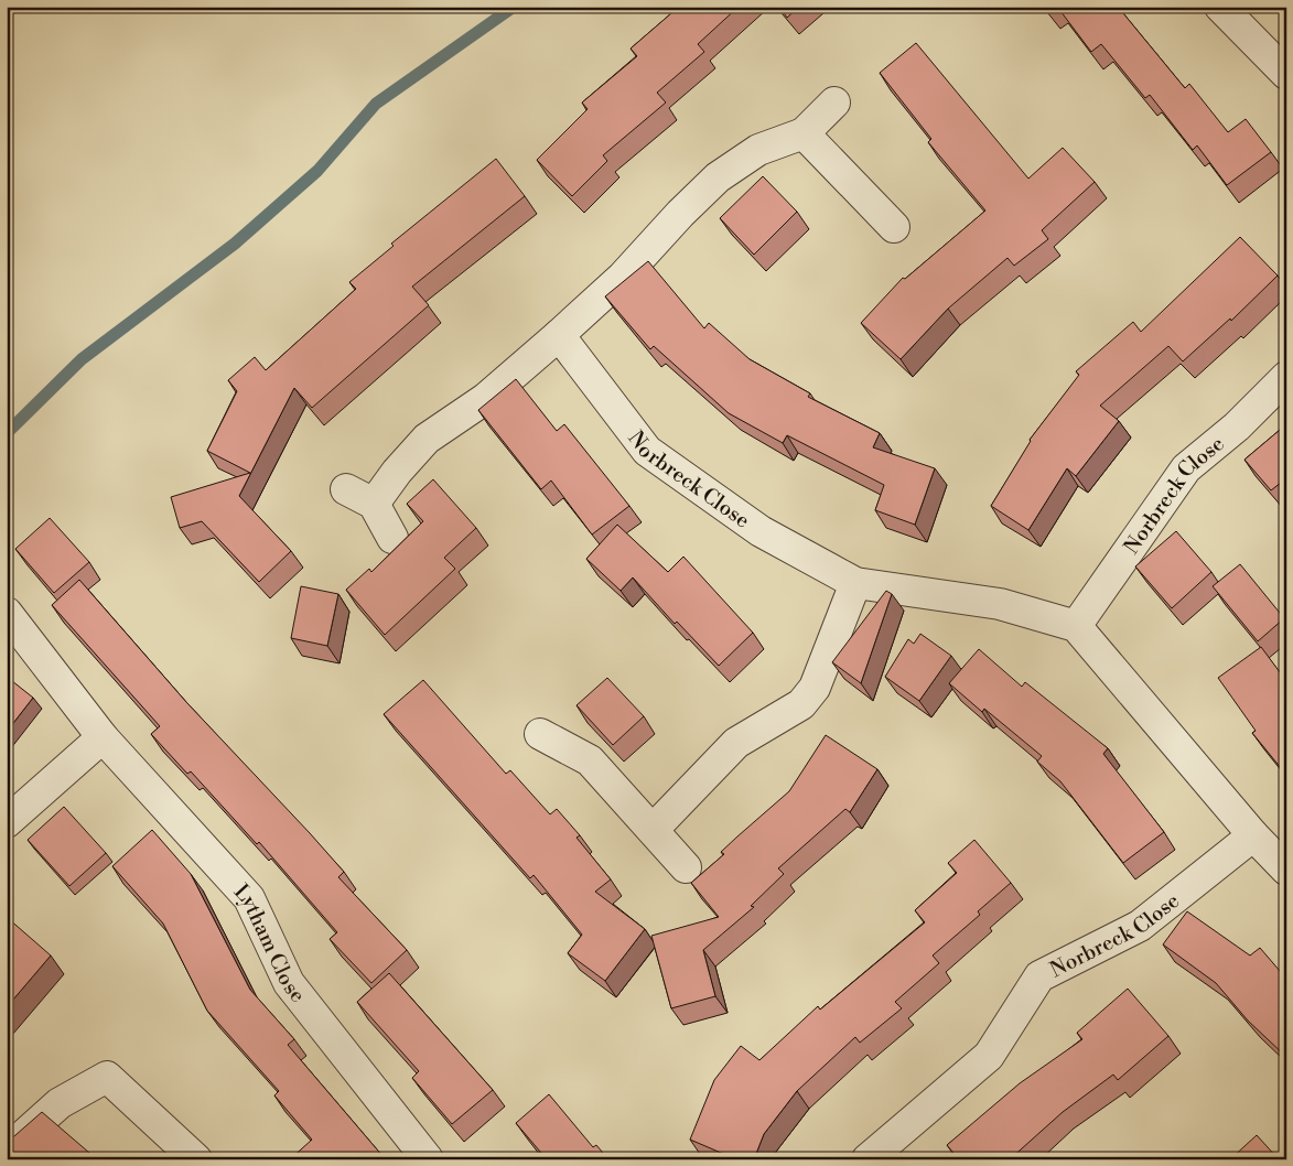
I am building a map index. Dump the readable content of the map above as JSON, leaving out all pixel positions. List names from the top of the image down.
{
  "streets": {
    "street": ["Norbreck Close", "Lytham Close"]
  }
}
